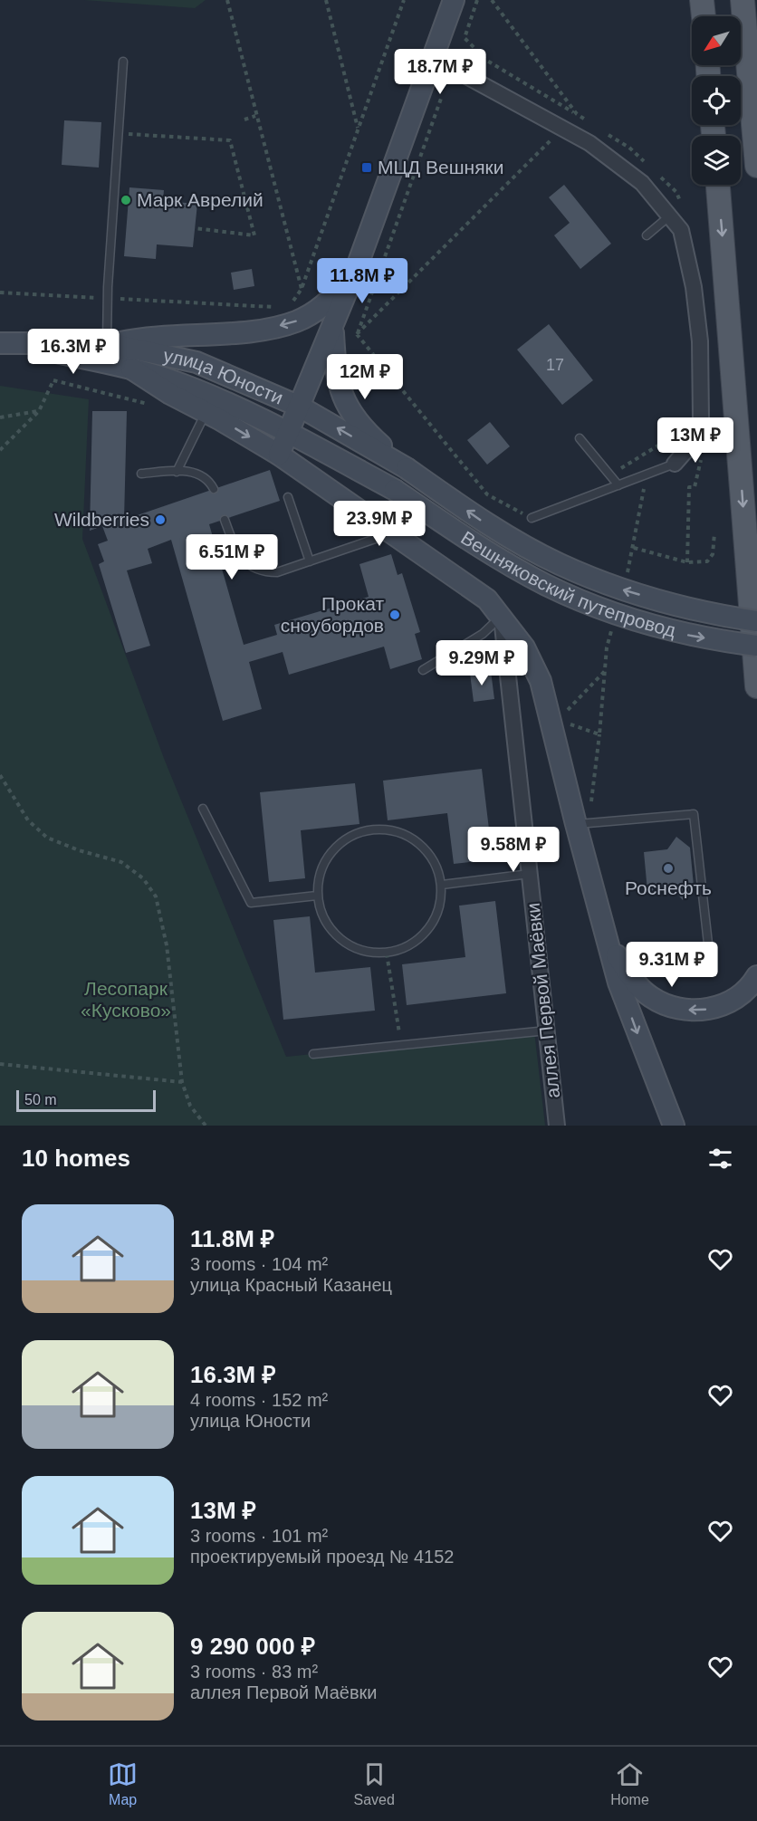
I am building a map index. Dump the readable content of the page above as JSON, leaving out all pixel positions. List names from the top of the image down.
{
  "streets": {
    "main road": ["улица Юности", "Вешняковский путепровод"],
    "street": ["аллея Первой Маёвки"]
  },
  "crossings": [
    ["улица Юности", "Вешняковский путепровод"]
  ],
  "parks": ["Лесопарк «Кусково»"],
  "places": {
    "transit": ["МЦД Вешняки"],
    "other": [
      "Марк Аврелий",
      "Wildberries",
      "Прокат сноубордов",
      "Роснефть"
    ]
  },
  "house_numbers": ["17"],
  "scale_bar": "50 m",
  "north": "bottom left",
  "page": {
    "price": [
      "18.7M ₽",
      "11.8M ₽",
      "16.3M ₽",
      "12M ₽",
      "13M ₽",
      "23.9M ₽",
      "6.51M ₽",
      "9.29M ₽",
      "9.58M ₽",
      "9.31M ₽"
    ],
    "scale": "50 m",
    "heading": "10 homes",
    "list": [
      {
        "name": "11.8M ₽",
        "note": "3 rooms · 104 m² · улица Красный Казанец"
      },
      {
        "name": "16.3M ₽",
        "note": "4 rooms · 152 m² · улица Юности"
      },
      {
        "name": "13M ₽",
        "note": "3 rooms · 101 m² · проектируемый проезд № 4152"
      },
      {
        "name": "9 290 000 ₽",
        "note": "3 rooms · 83 m² · аллея Первой Маёвки"
      }
    ],
    "tabs": ["Map", "Saved", "Home"]
  }
}
